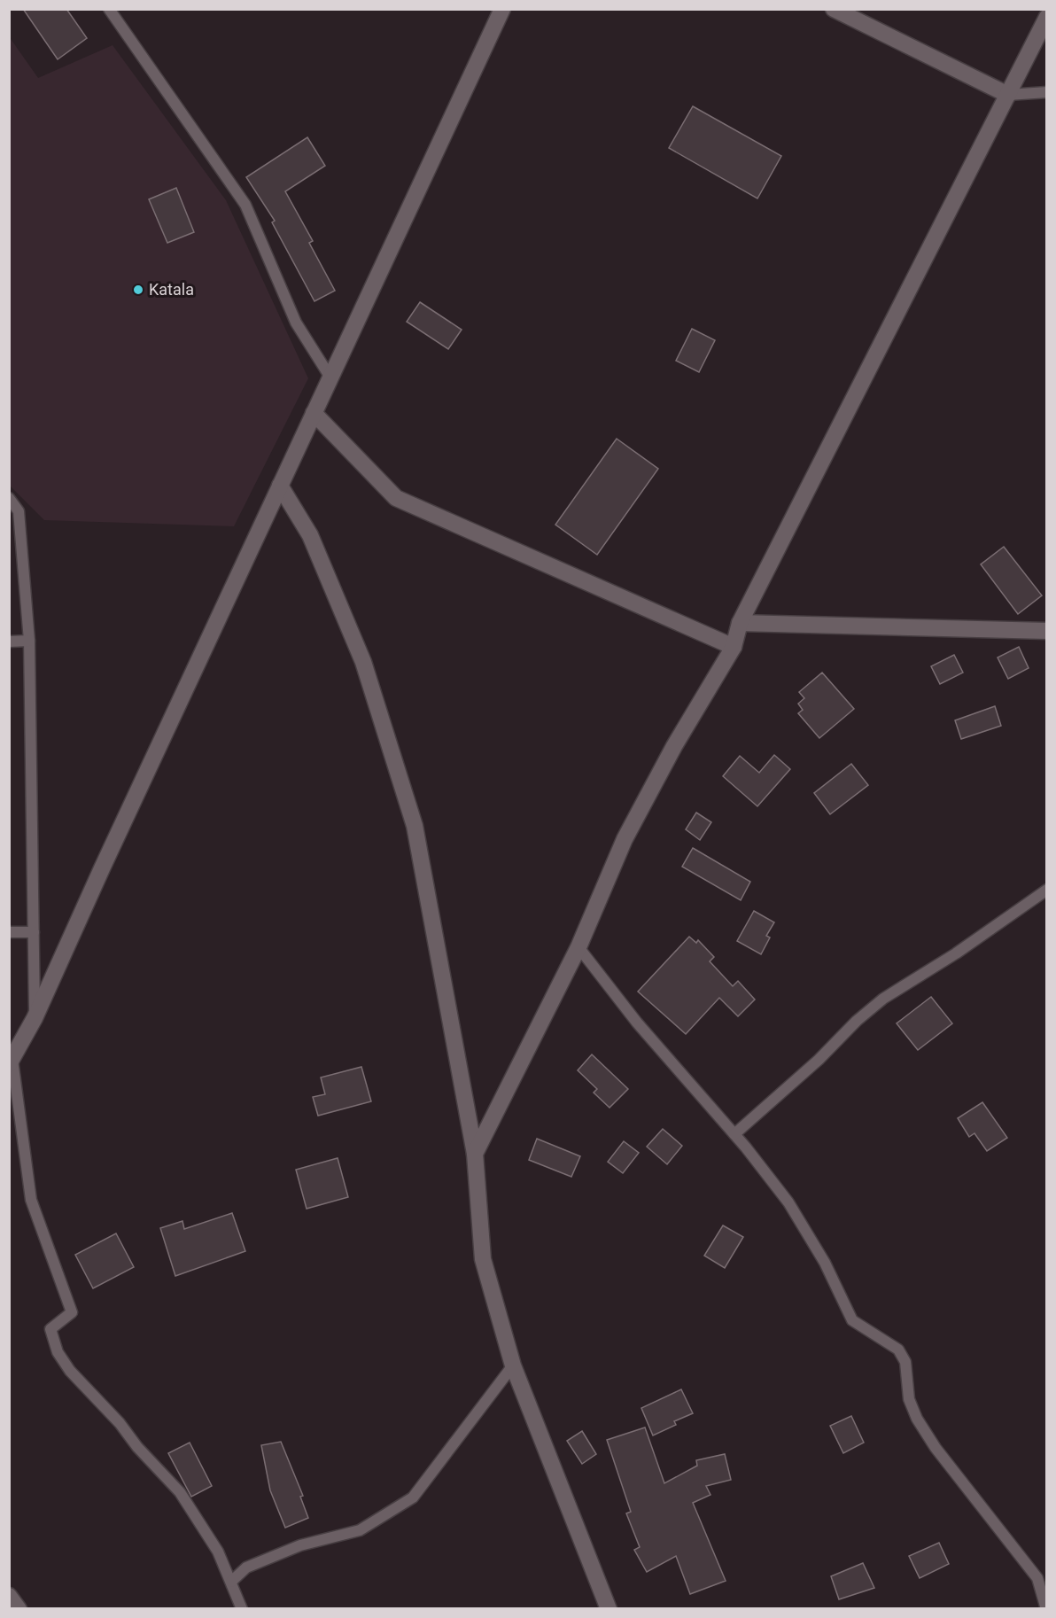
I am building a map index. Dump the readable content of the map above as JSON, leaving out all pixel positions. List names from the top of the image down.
{
  "places": ["Katala"]
}
